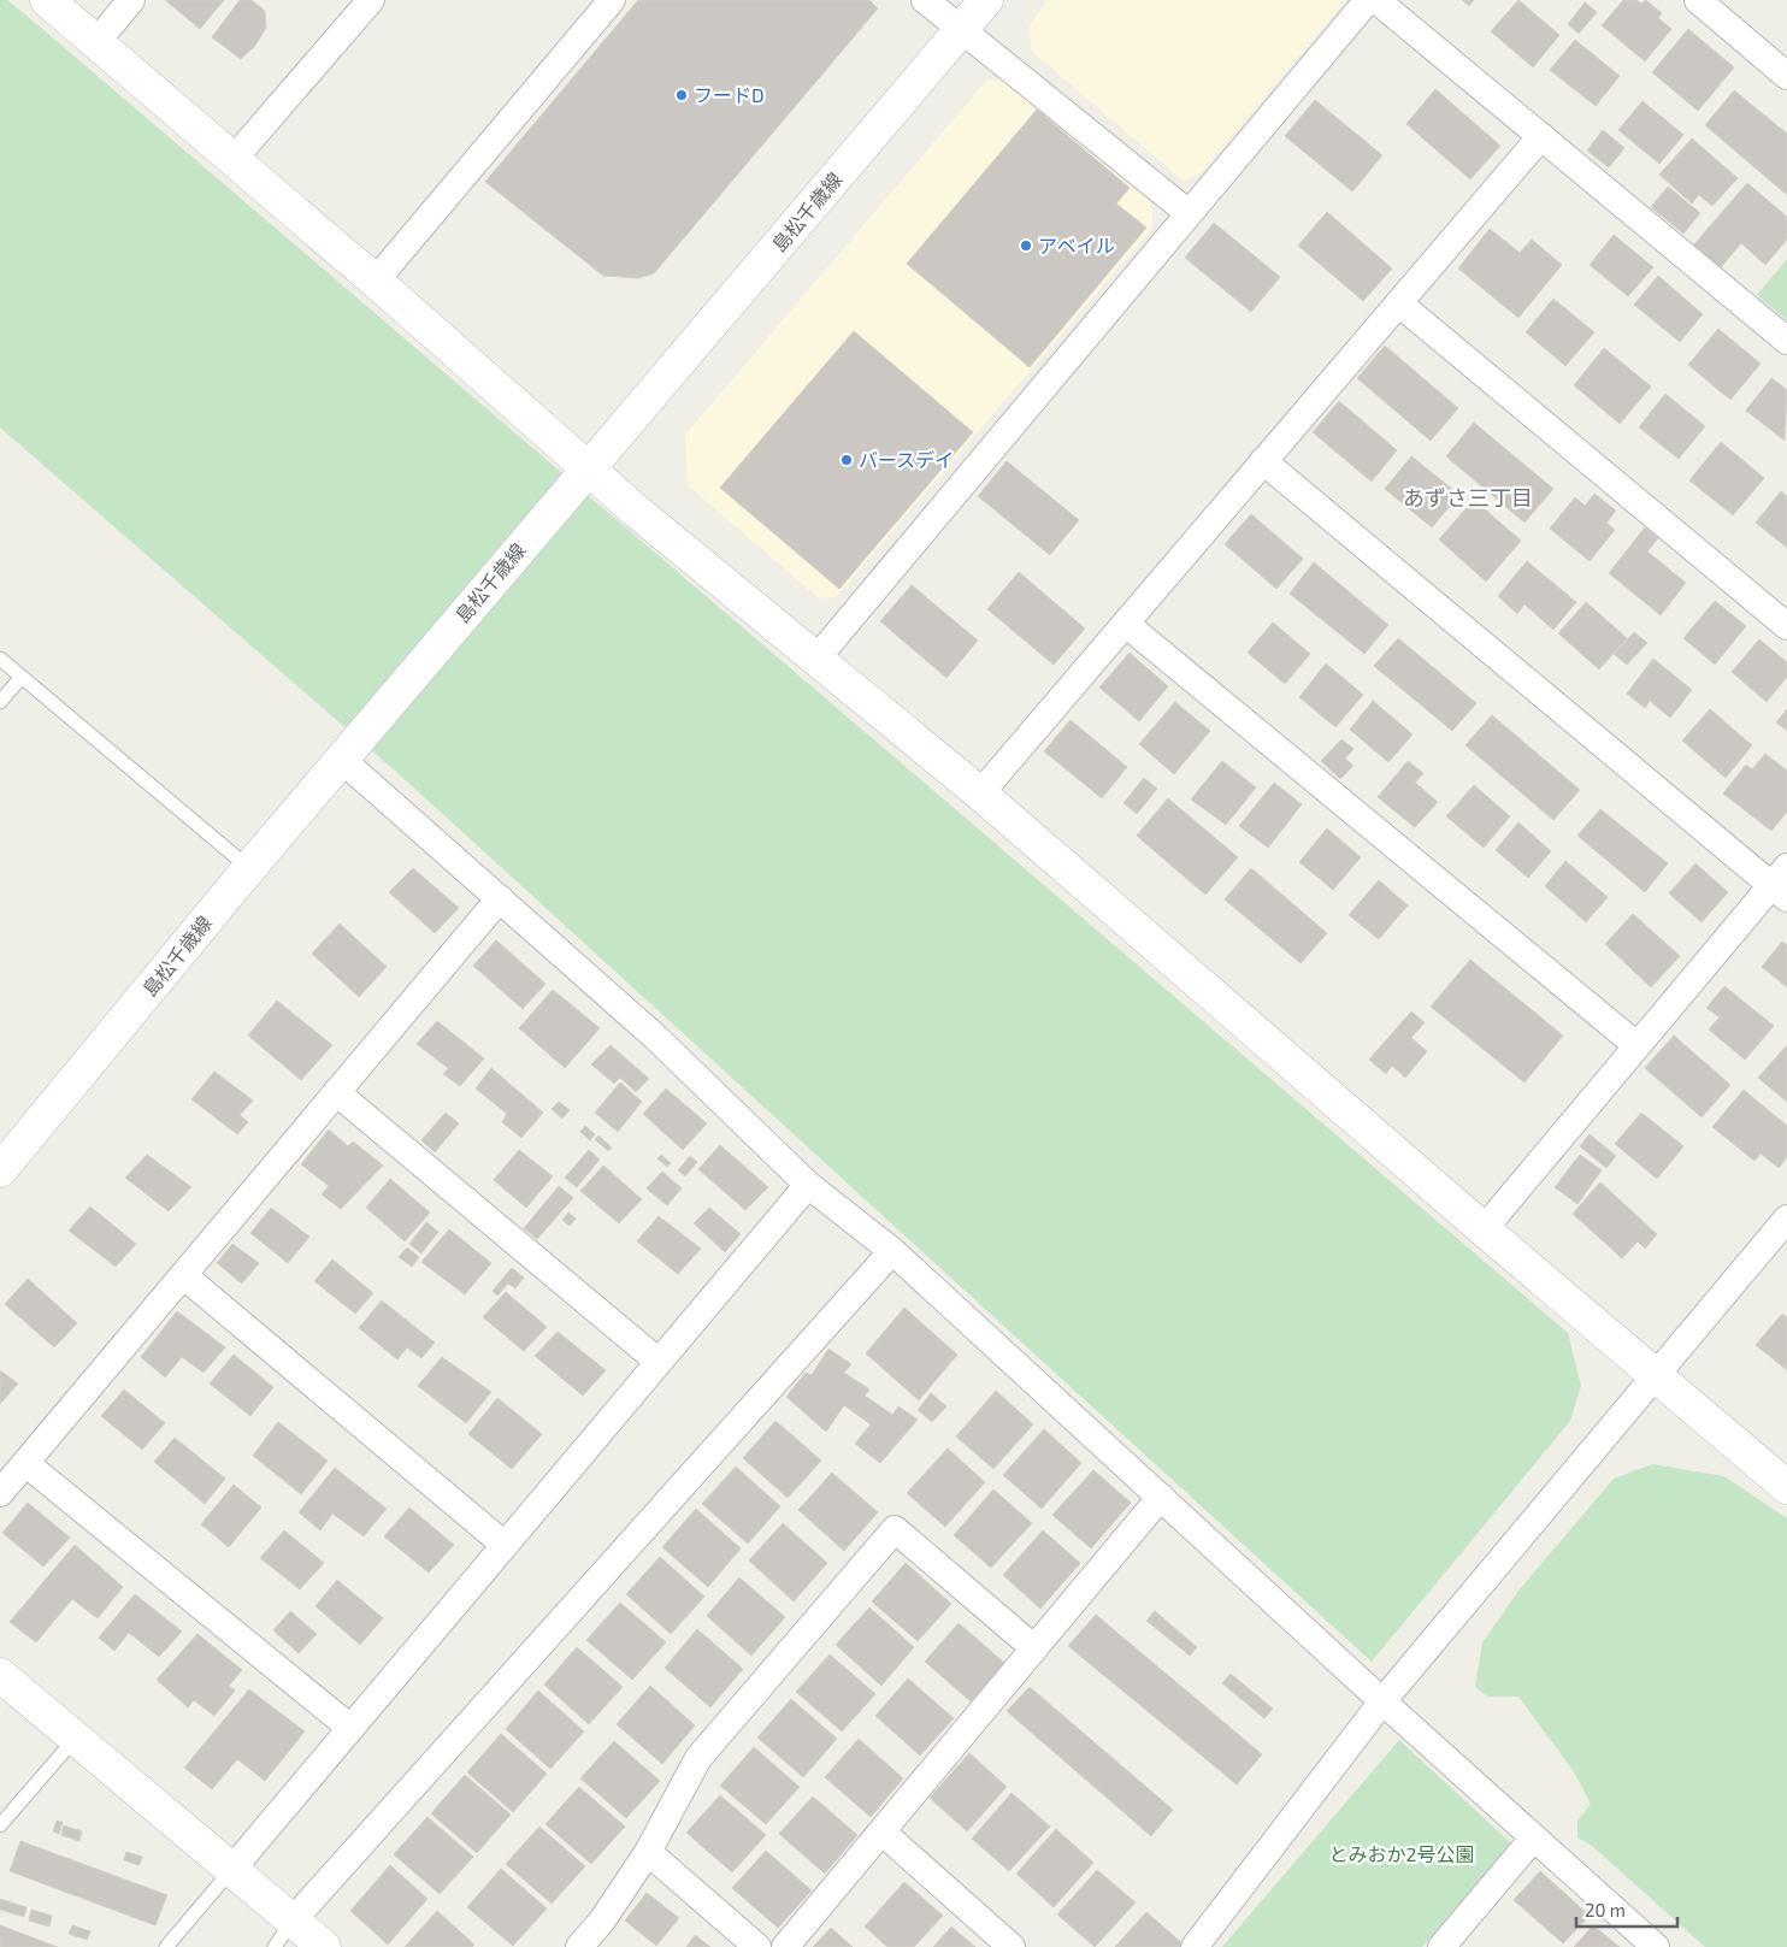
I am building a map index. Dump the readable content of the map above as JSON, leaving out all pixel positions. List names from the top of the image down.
{
  "streets": {
    "street": ["島松千歳線"]
  },
  "districts": ["あずさ三丁目"],
  "parks": ["とみおか2号公園"],
  "places": ["フードD", "アベイル", "バースデイ"],
  "scale_bar": "20 m"
}
